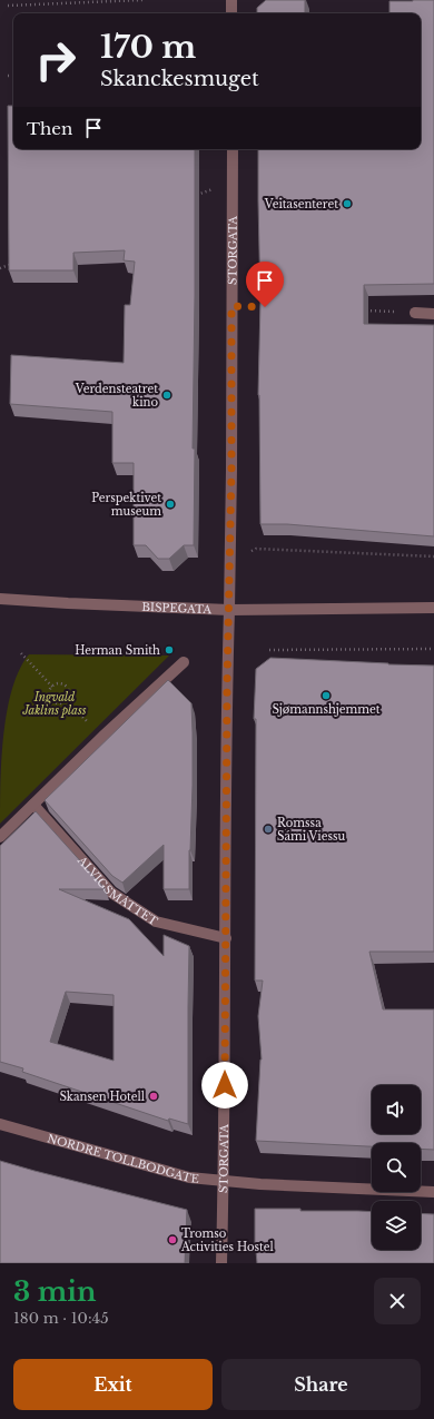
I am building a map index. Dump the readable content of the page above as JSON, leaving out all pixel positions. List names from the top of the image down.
{
  "streets": {
    "street": [
      "STORGATA",
      "BISPEGATA",
      "ALVIGSMÅTTET",
      "NORDRE TOLLBODGATE"
    ]
  },
  "crossings": [
    ["STORGATA", "BISPEGATA"],
    ["STORGATA", "ALVIGSMÅTTET"],
    ["STORGATA", "NORDRE TOLLBODGATE"]
  ],
  "parks": ["Ingvald Jaklins plass"],
  "places": [
    "Veitasenteret",
    "Verdensteatret kino",
    "Perspektivet museum",
    "Herman Smith",
    "Sjømannshjemmet",
    "Romssa Sámi Viessu",
    "Skansen Hotell",
    "Tromso Activities Hostel"
  ],
  "page": {
    "turn": ["170 m", "Skanckesmuget"],
    "then": "Then",
    "heading": ["3 min", "180 m · 10:45"],
    "buttons": ["Exit", "Share"]
  }
}
